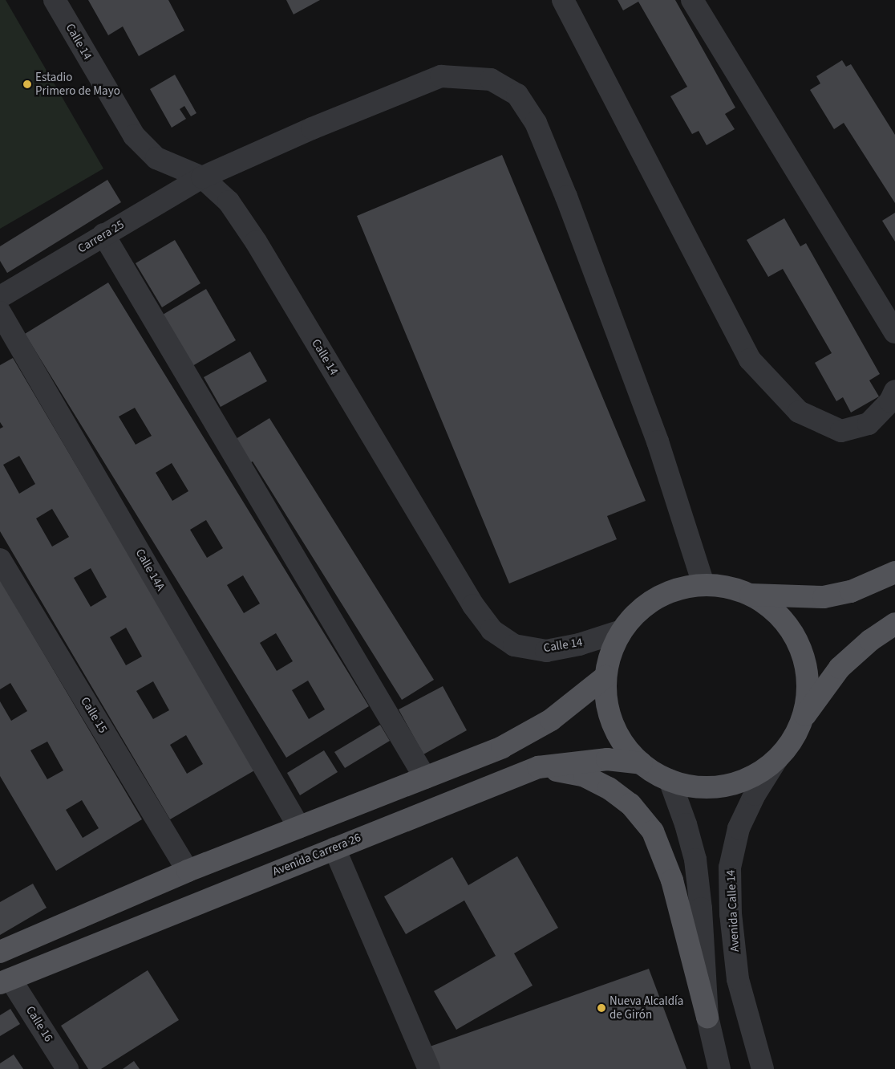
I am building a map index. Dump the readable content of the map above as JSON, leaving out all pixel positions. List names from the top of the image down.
{
  "streets": {
    "main road": ["Avenida Carrera 26"],
    "street": [
      "Calle 14",
      "Carrera 25",
      "Calle 14A",
      "Calle 15",
      "Avenida Calle 14",
      "Calle 16"
    ]
  },
  "crossings": [
    ["Calle 14", "Carrera 25"],
    ["Avenida Carrera 26", "Calle 16"]
  ],
  "places": ["Estadio Primero de Mayo", "Nueva Alcaldía de Girón"]
}
